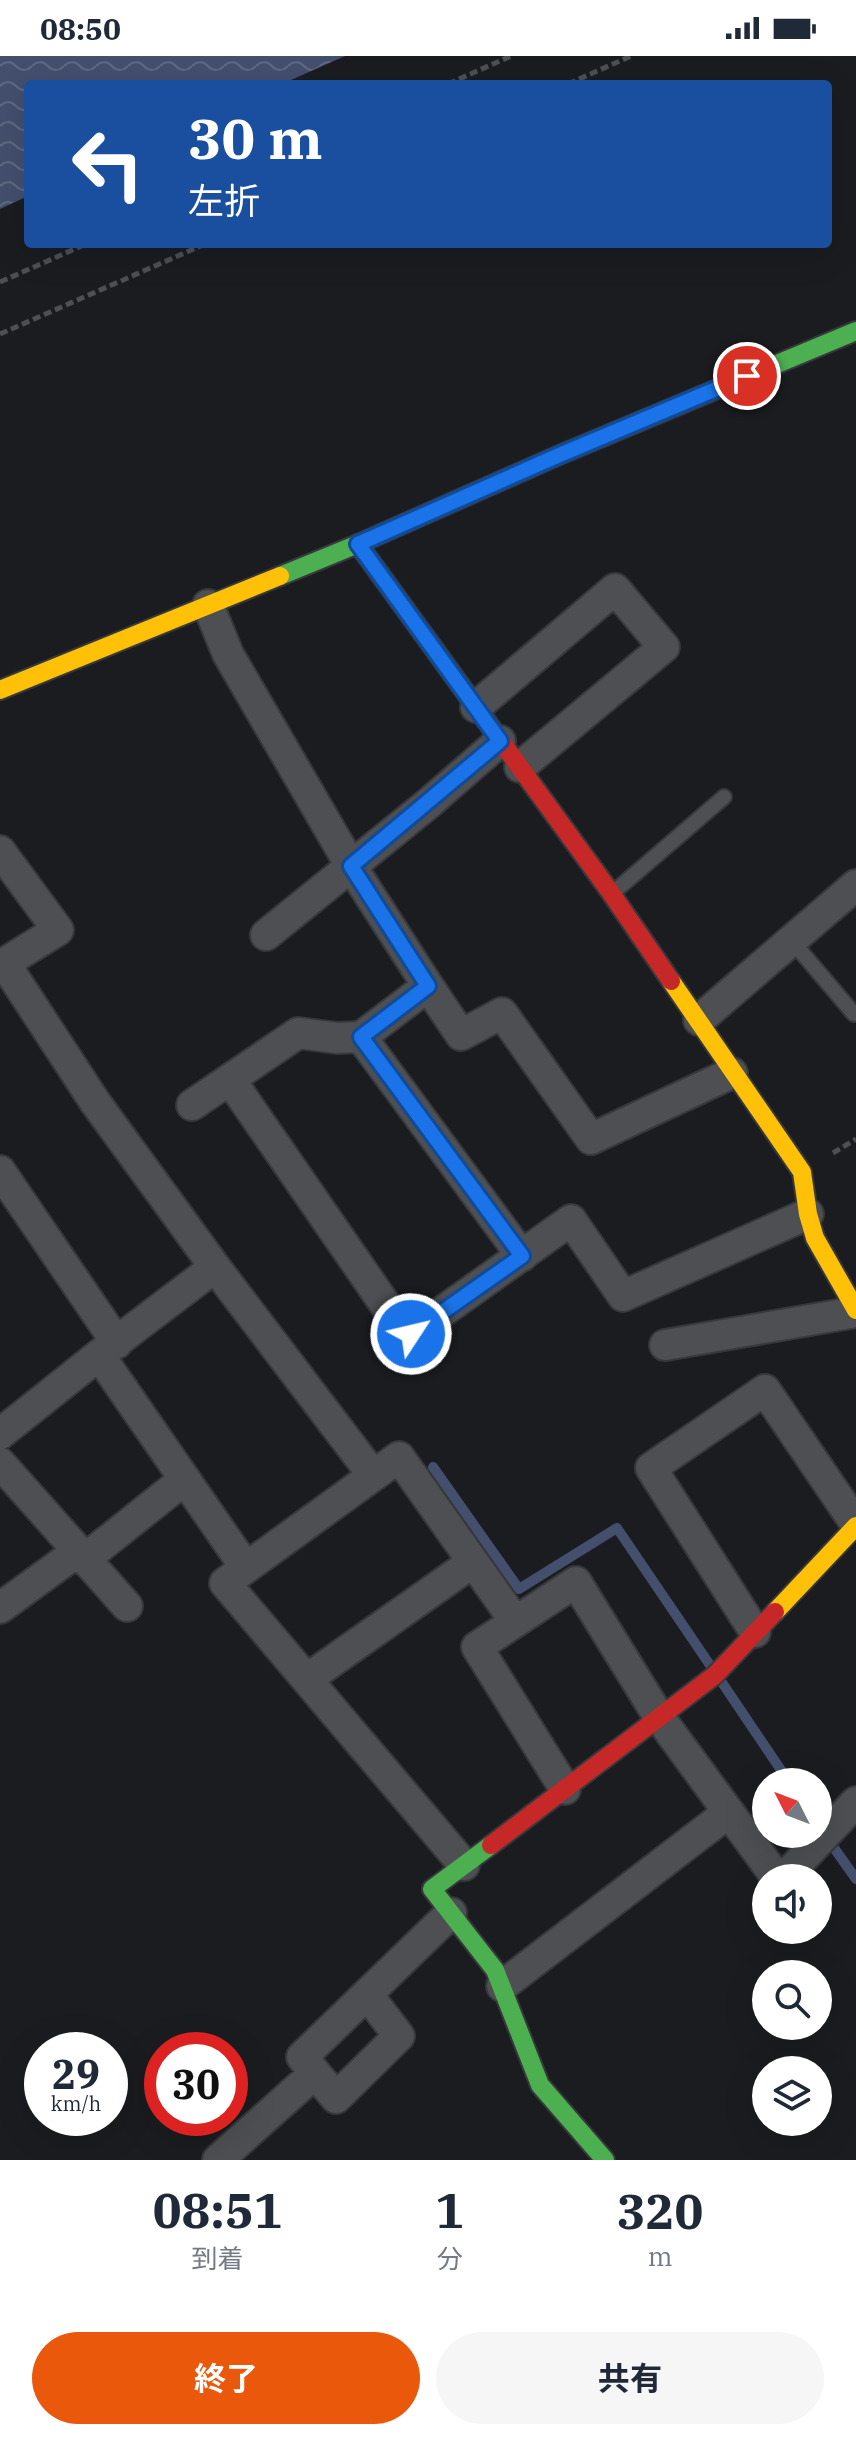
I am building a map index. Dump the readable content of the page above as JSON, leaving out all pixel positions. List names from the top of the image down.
{
  "north": "top left",
  "page": {
    "status": "08:50",
    "turn": ["30 m", "左折"],
    "speed": "29 km/h",
    "limit": "30",
    "eta": [
      "08:51",
      "到着",
      "1",
      "分",
      "320",
      "m"
    ],
    "buttons": ["終了", "共有"]
  }
}
